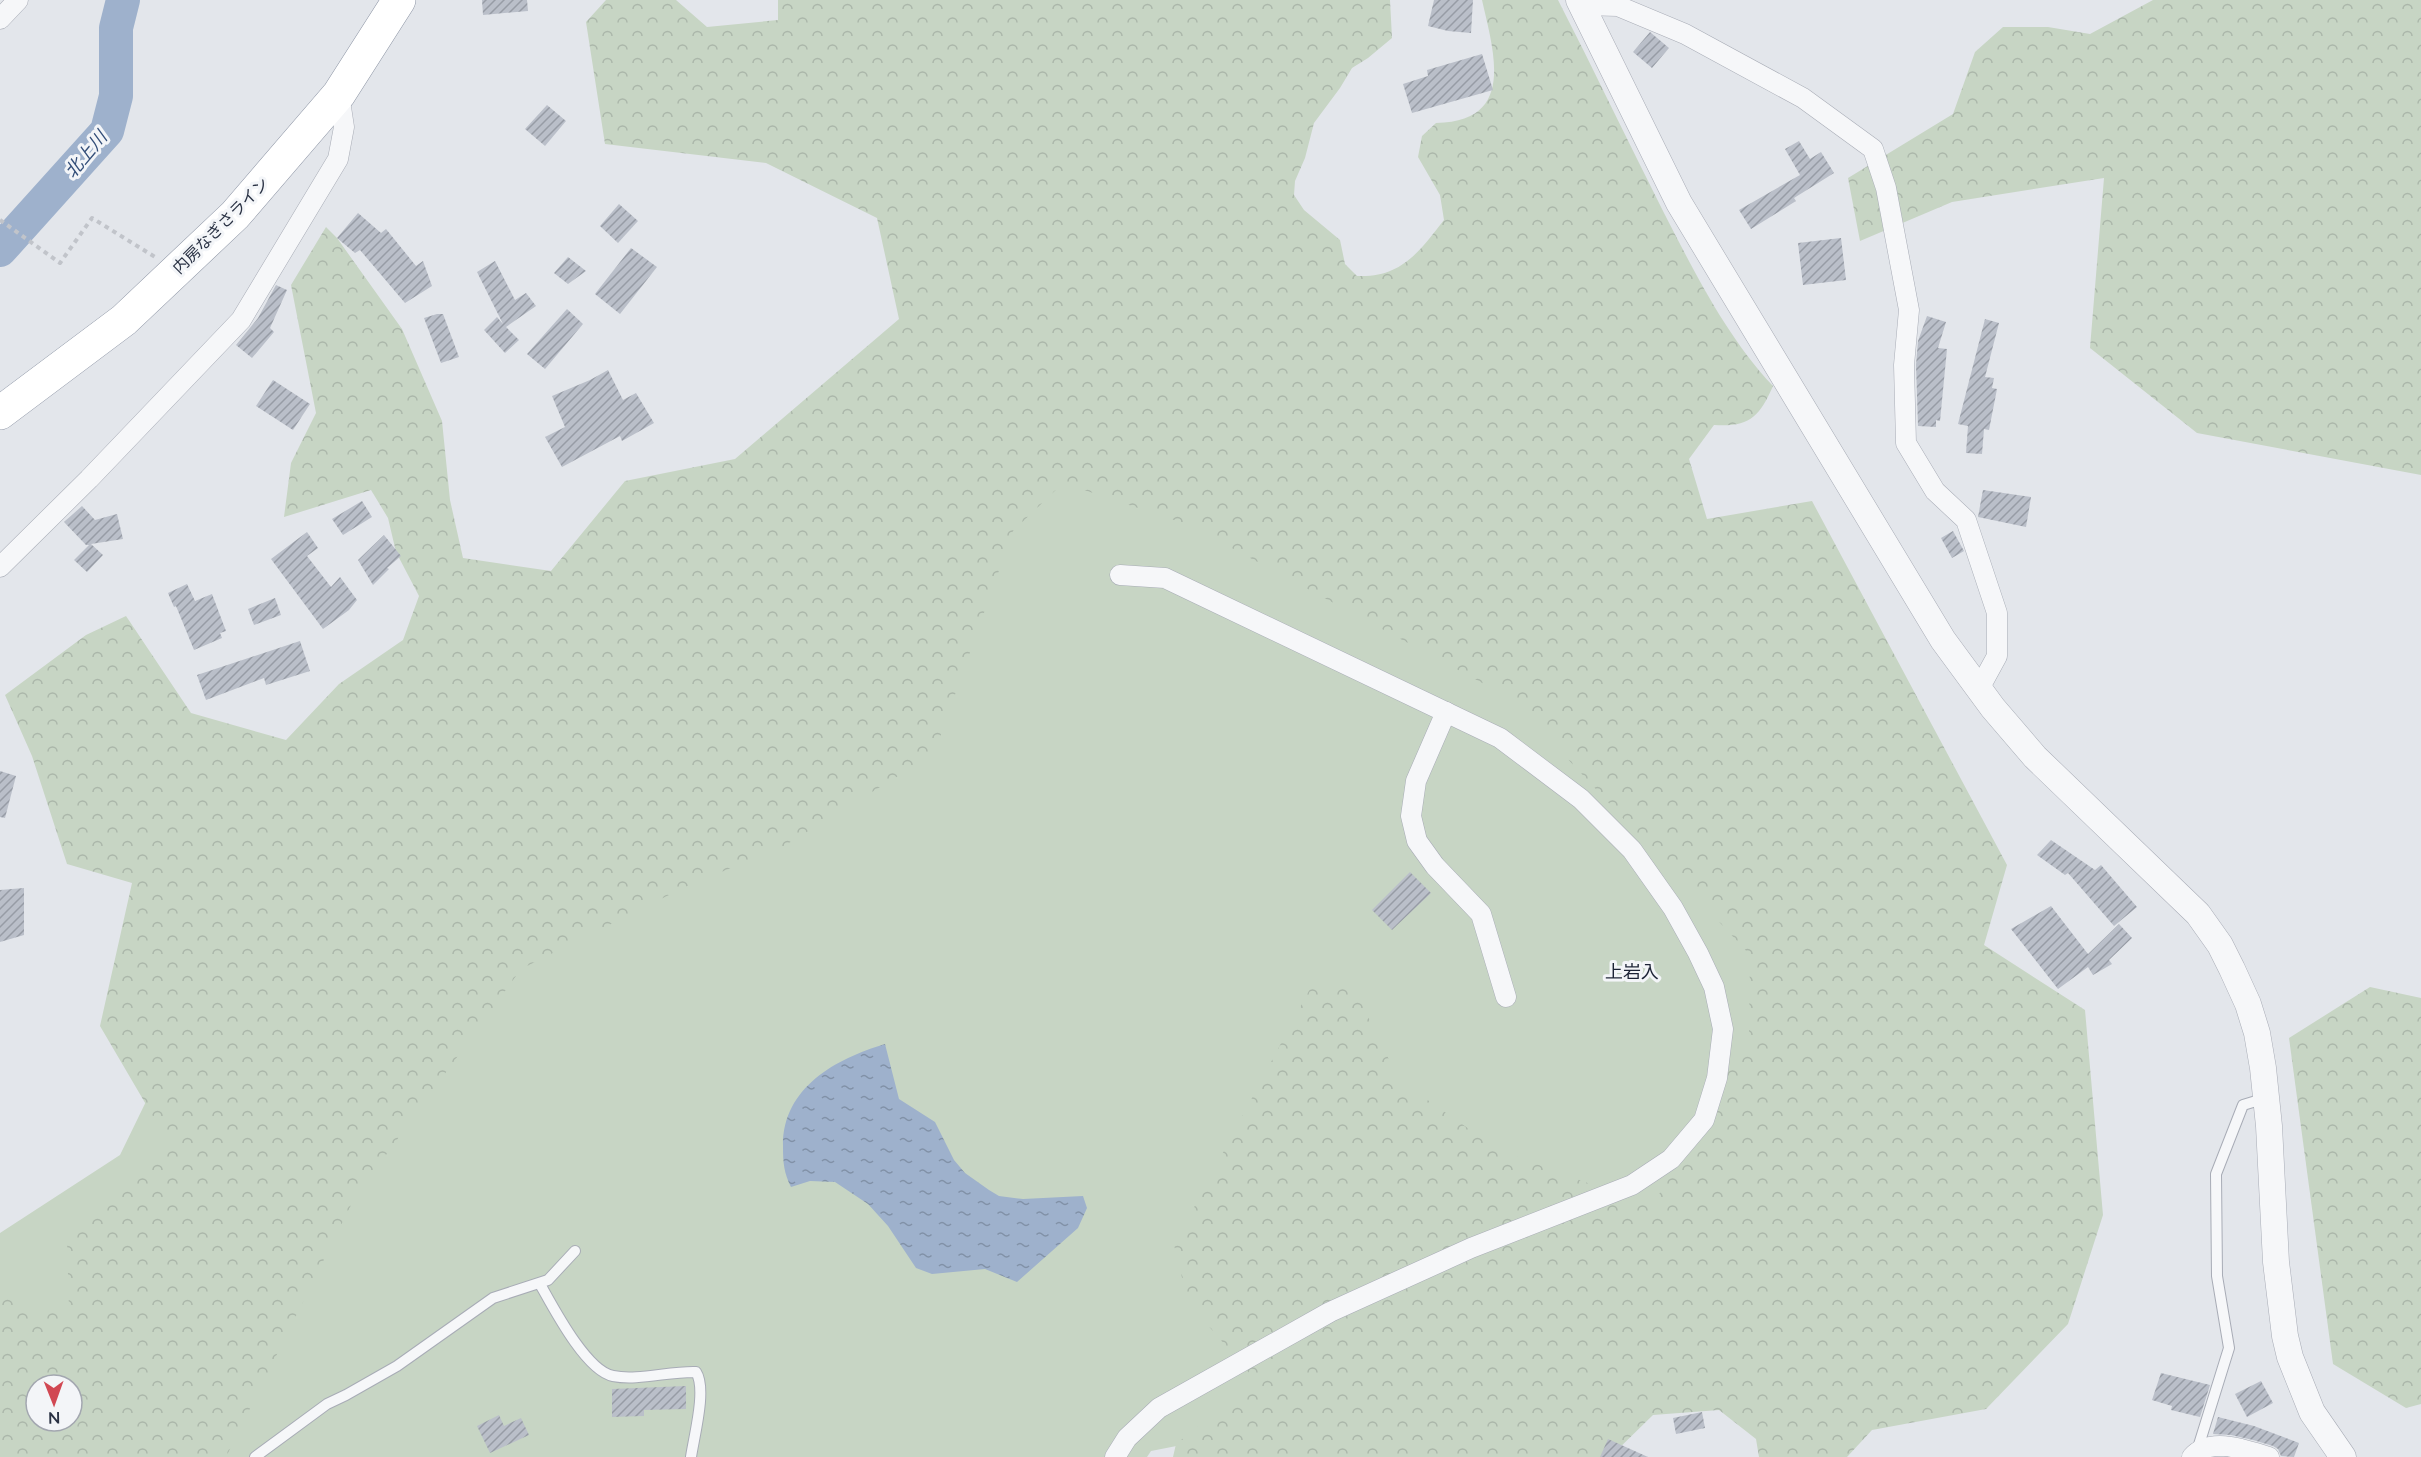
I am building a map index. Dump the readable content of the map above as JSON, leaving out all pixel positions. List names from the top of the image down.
{
  "streets": {
    "highway": ["内房なぎさライン"]
  },
  "districts": ["上岩入"],
  "water": ["北上川"],
  "north": "bottom"
}
